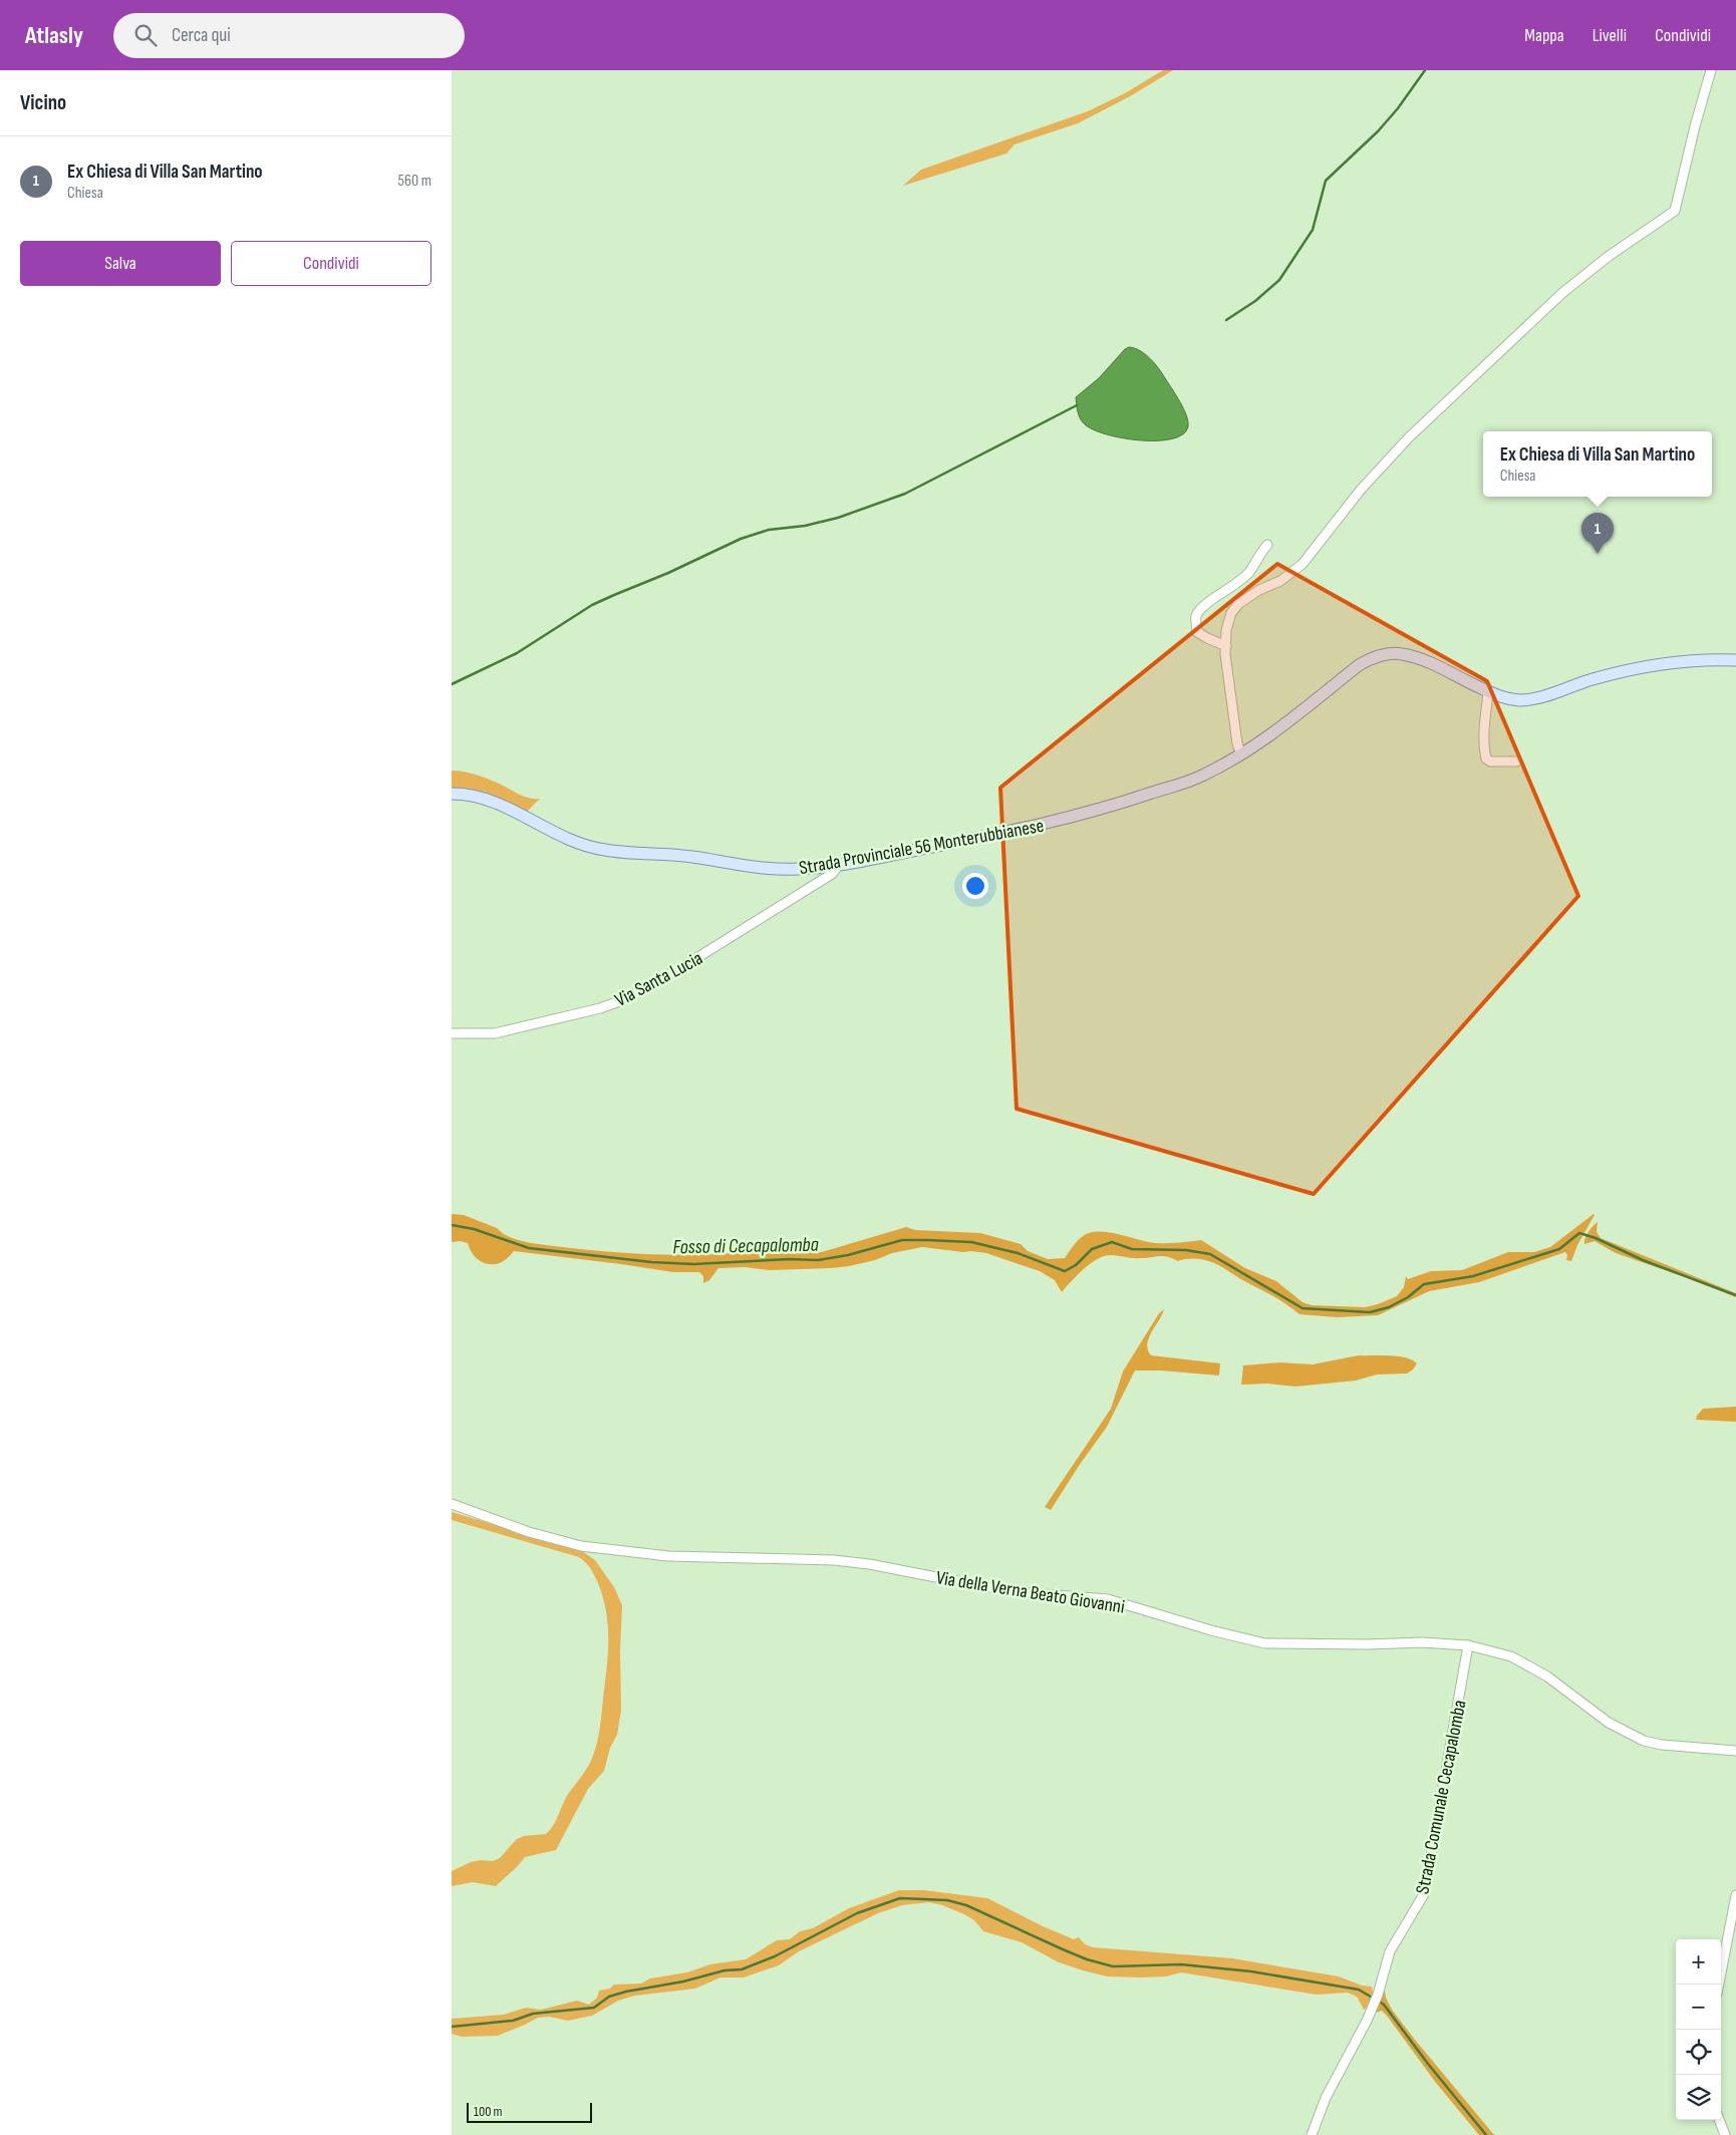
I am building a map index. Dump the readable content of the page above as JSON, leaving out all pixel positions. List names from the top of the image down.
{
  "streets": {
    "main road": ["Strada Provinciale 56 Monterubbianese"],
    "street": ["Via Santa Lucia", "Via della Verna Beato Giovanni", "Strada Comunale Cecapalomba"]
  },
  "crossings": [
    ["Strada Provinciale 56 Monterubbianese", "Via Santa Lucia"],
    ["Via della Verna Beato Giovanni", "Strada Comunale Cecapalomba"]
  ],
  "water": ["Fosso di Cecapalomba"],
  "scale_bar": "100 m",
  "page": {
    "header": "Atlasly",
    "search": "Cerca qui",
    "nav": ["Mappa", "Livelli", "Condividi"],
    "heading": "Vicino",
    "list": [
      {
        "mark": "1",
        "name": "Ex Chiesa di Villa San Martino",
        "note": "Chiesa",
        "value": "560 m"
      }
    ],
    "buttons": ["Salva", "Condividi"],
    "popup": ["Ex Chiesa di Villa San Martino", "Chiesa"],
    "pins": "1",
    "map_buttons": ["+", "−"],
    "scale": "100 m"
  }
}
